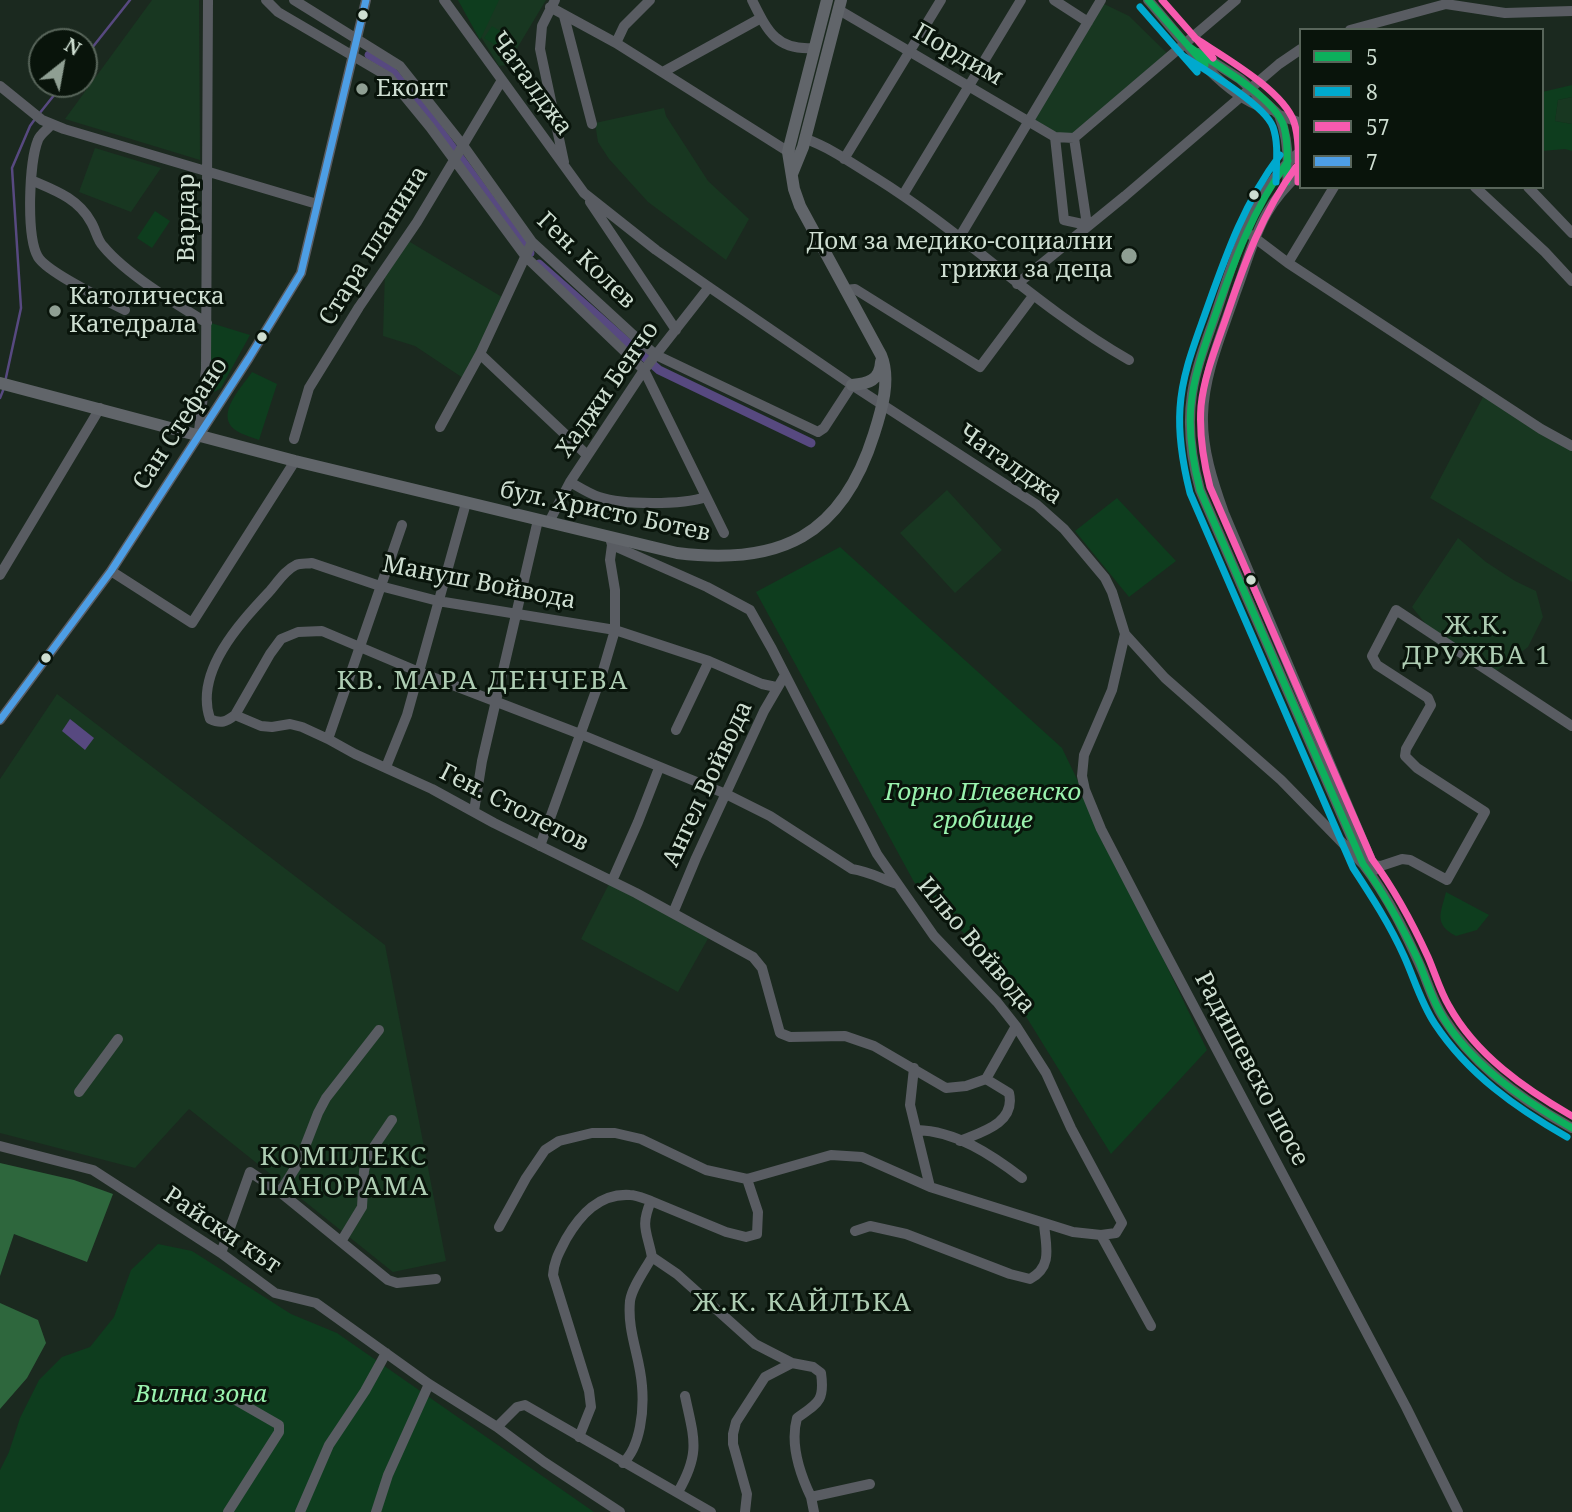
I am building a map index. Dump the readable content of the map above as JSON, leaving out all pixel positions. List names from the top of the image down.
{
  "streets": {
    "main road": ["бул. Христо Ботев"],
    "street": [
      "Пордим",
      "Чаталджа",
      "Вардар",
      "Стара планина",
      "Ген. Колев",
      "Хаджи Бенчо",
      "Сан Стефано",
      "Мануш Войвода",
      "Ангел Войвода",
      "Ген. Столетов",
      "Ильо Войвода",
      "Радишевско шосе",
      "Райски кът"
    ]
  },
  "crossings": [
    ["Пордим", "бул. Христо Ботев"],
    ["Чаталджа", "Стара планина"],
    ["Чаталджа", "Ген. Колев"],
    ["Чаталджа", "Хаджи Бенчо"],
    ["Чаталджа", "бул. Христо Ботев"],
    ["Чаталджа", "Радишевско шосе"],
    ["Вардар", "Сан Стефано"],
    ["Вардар", "бул. Христо Ботев"],
    ["Стара планина", "Ген. Колев"],
    ["Ген. Колев", "Хаджи Бенчо"],
    ["Ген. Колев", "Сан Стефано"],
    ["Хаджи Бенчо", "бул. Христо Ботев"],
    ["Хаджи Бенчо", "Мануш Войвода"],
    ["Хаджи Бенчо", "Ген. Столетов"],
    ["Сан Стефано", "бул. Христо Ботев"],
    ["бул. Христо Ботев", "Ильо Войвода"],
    ["Мануш Войвода", "Ангел Войвода"],
    ["Мануш Войвода", "Ген. Столетов"],
    ["Ангел Войвода", "Ген. Столетов"],
    ["Ангел Войвода", "Ильо Войвода"]
  ],
  "districts": [
    "Ж.К. ДРУЖБА 1",
    "КВ. МАРА ДЕНЧЕВА",
    "КОМПЛЕКС ПАНОРАМА",
    "Ж.К. КАЙЛЪКА"
  ],
  "parks": ["Горно Плевенско гробище", "Вилна зона"],
  "places": ["Еконт", "Дом за медико-социални грижи за деца", "Католическа Катедрала"],
  "lines": [
    "transit line 5",
    "transit line 57",
    "transit line 7",
    "transit line 8"
  ],
  "legend": [
    "5",
    "8",
    "57",
    "7"
  ],
  "north": "top right"
}
